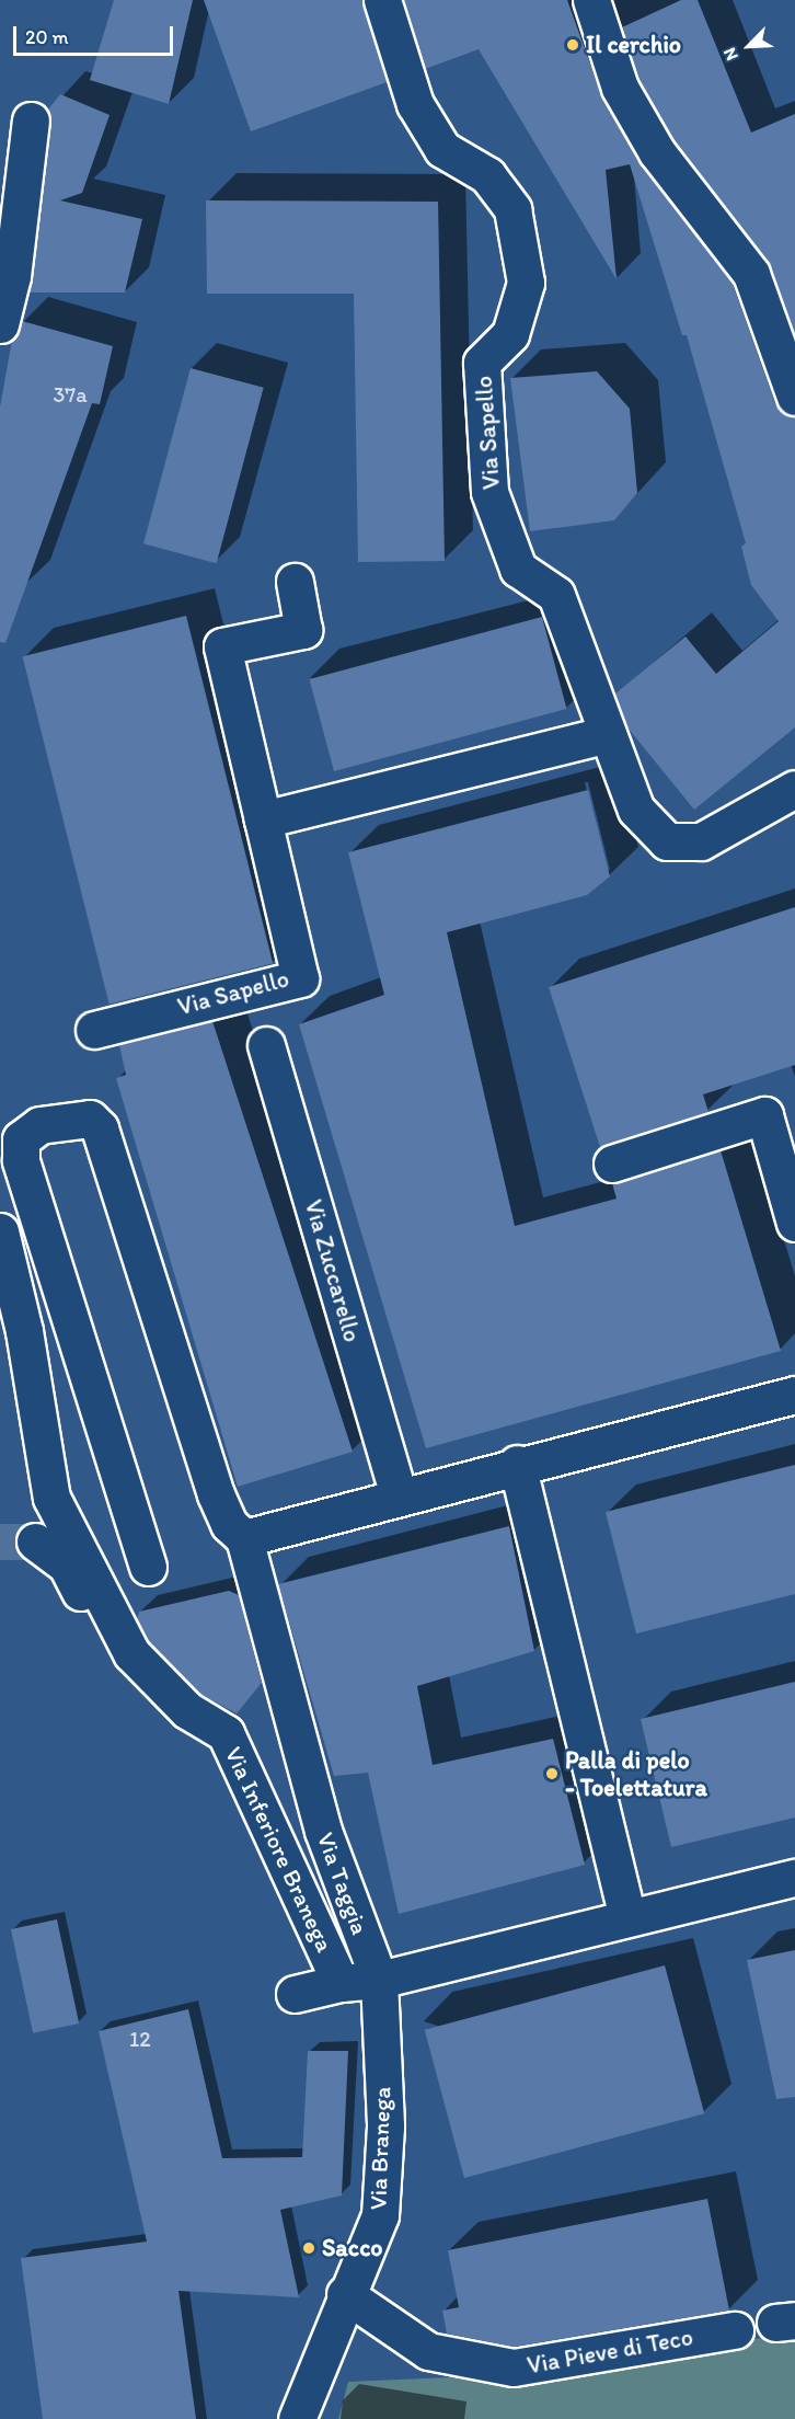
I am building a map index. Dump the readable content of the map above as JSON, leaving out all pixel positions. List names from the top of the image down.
{
  "streets": {
    "street": [
      "Via Sapello",
      "Via Zuccarello",
      "Via Inferiore Branega",
      "Via Taggia",
      "Via Branega",
      "Via Pieve di Teco"
    ]
  },
  "crossings": [
    ["Via Inferiore Branega", "Via Taggia"],
    ["Via Inferiore Branega", "Via Branega"],
    ["Via Taggia", "Via Branega"],
    ["Via Branega", "Via Pieve di Teco"]
  ],
  "places": ["Il cerchio", "Palla di pelo - Toelettatura", "Sacco"],
  "house_numbers": ["37a", "12"],
  "scale_bar": "20 m",
  "north": "bottom left"
}
